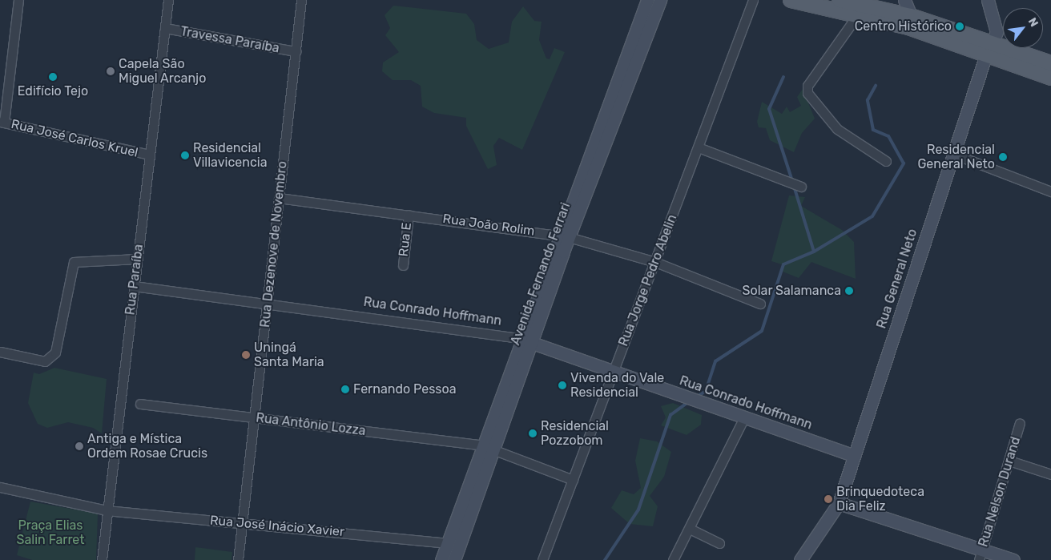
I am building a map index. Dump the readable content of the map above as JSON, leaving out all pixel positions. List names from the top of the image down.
{
  "streets": {
    "main road": ["Avenida Fernando Ferrari", "Rua General Neto", "Rua Conrado Hoffmann"],
    "street": [
      "Travessa Paraíba",
      "Rua José Carlos Kruel",
      "Rua João Rolim",
      "Rua E",
      "Rua Dezenove de Novembro",
      "Rua Paraíba",
      "Rua Jorge Pedro Abelin",
      "Rua Antônio Lozza",
      "Rua Nelson Durand",
      "Rua José Inácio Xavier"
    ]
  },
  "crossings": [
    ["Travessa Paraíba", "Rua Dezenove de Novembro"],
    ["Travessa Paraíba", "Rua Paraíba"],
    ["Rua José Carlos Kruel", "Rua Paraíba"],
    ["Rua João Rolim", "Rua E"],
    ["Rua João Rolim", "Rua Dezenove de Novembro"],
    ["Rua João Rolim", "Avenida Fernando Ferrari"],
    ["Rua João Rolim", "Rua Jorge Pedro Abelin"],
    ["Rua Dezenove de Novembro", "Rua Conrado Hoffmann"],
    ["Rua Dezenove de Novembro", "Rua Antônio Lozza"],
    ["Rua Dezenove de Novembro", "Rua José Inácio Xavier"],
    ["Avenida Fernando Ferrari", "Rua Conrado Hoffmann"],
    ["Avenida Fernando Ferrari", "Rua Antônio Lozza"],
    ["Avenida Fernando Ferrari", "Rua José Inácio Xavier"],
    ["Rua General Neto", "Rua Conrado Hoffmann"],
    ["Rua Paraíba", "Rua Conrado Hoffmann"],
    ["Rua Paraíba", "Rua José Inácio Xavier"],
    ["Rua Jorge Pedro Abelin", "Rua Conrado Hoffmann"],
    ["Rua Jorge Pedro Abelin", "Rua Antônio Lozza"]
  ],
  "parks": ["Praça Elias Salin Farret"],
  "places": [
    "Centro Histórico",
    "Capela São Miguel Arcanjo",
    "Edifício Tejo",
    "Residencial Villavicencia",
    "Residencial General Neto",
    "Solar Salamanca",
    "Uningá Santa Maria",
    "Vivenda do Vale Residencial",
    "Fernando Pessoa",
    "Residencial Pozzobom",
    "Antiga e Mística Ordem Rosae Crucis",
    "Brinquedoteca Dia Feliz"
  ],
  "north": "top right"
}
